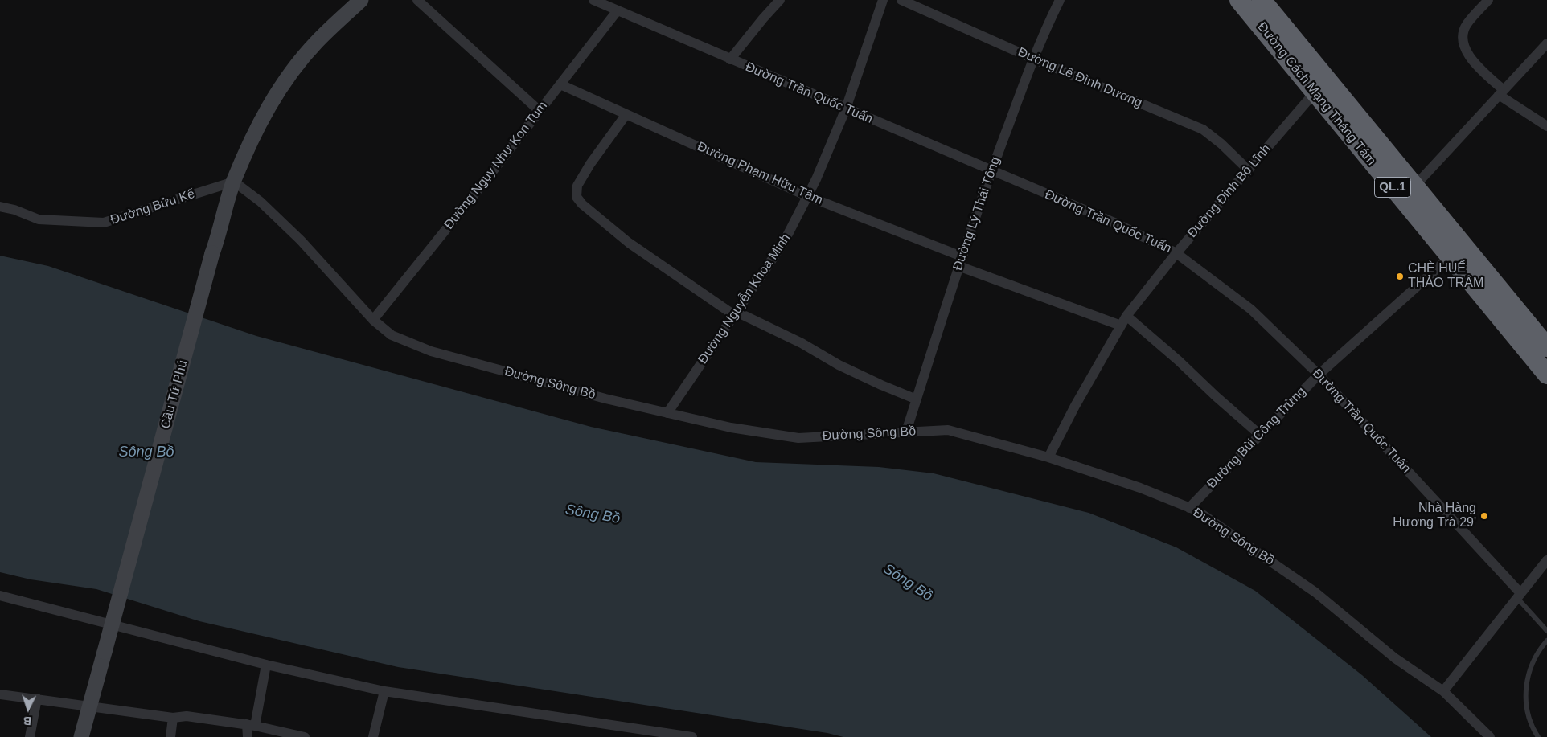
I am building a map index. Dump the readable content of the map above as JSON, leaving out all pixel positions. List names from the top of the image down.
{
  "streets": {
    "highway": ["Đường Cách Mạng Tháng Tám", "QL.1"],
    "main road": ["Cầu Tứ Phú"],
    "street": [
      "Đường Lê Đình Dương",
      "Đường Trần Quốc Tuấn",
      "Đường Ngụy Như Kon Tum",
      "Đường Phạm Hữu Tâm",
      "Đường Đinh Bộ Lĩnh",
      "Đường Bửu Kế",
      "Đường Lý Thái Tông",
      "Đường Nguyễn Khoa Minh",
      "Đường Sông Bồ",
      "Đường Bùi Công Trừng"
    ]
  },
  "crossings": [
    ["Đường Lê Đình Dương", "Đường Đinh Bộ Lĩnh"],
    ["Đường Lê Đình Dương", "Đường Lý Thái Tông"],
    ["Đường Trần Quốc Tuấn", "Đường Ngụy Như Kon Tum"],
    ["Đường Trần Quốc Tuấn", "Đường Đinh Bộ Lĩnh"],
    ["Đường Trần Quốc Tuấn", "Đường Lý Thái Tông"],
    ["Đường Trần Quốc Tuấn", "Đường Nguyễn Khoa Minh"],
    ["Đường Trần Quốc Tuấn", "Đường Bùi Công Trừng"],
    ["Đường Cách Mạng Tháng Tám", "Đường Đinh Bộ Lĩnh"],
    ["Đường Cách Mạng Tháng Tám", "Đường Bùi Công Trừng"],
    ["Đường Ngụy Như Kon Tum", "Đường Phạm Hữu Tâm"],
    ["Đường Ngụy Như Kon Tum", "Đường Sông Bồ"],
    ["Đường Phạm Hữu Tâm", "Đường Đinh Bộ Lĩnh"],
    ["Đường Phạm Hữu Tâm", "Đường Lý Thái Tông"],
    ["Đường Phạm Hữu Tâm", "Đường Nguyễn Khoa Minh"],
    ["Đường Đinh Bộ Lĩnh", "Đường Sông Bồ"],
    ["Đường Bửu Kế", "Đường Sông Bồ"],
    ["Đường Bửu Kế", "Cầu Tứ Phú"],
    ["Đường Lý Thái Tông", "Đường Sông Bồ"],
    ["Đường Nguyễn Khoa Minh", "Đường Sông Bồ"],
    ["Đường Sông Bồ", "Cầu Tứ Phú"],
    ["Đường Sông Bồ", "Đường Bùi Công Trừng"]
  ],
  "water": ["Sông Bồ"],
  "places": ["CHÈ HUẾ THẢO TRÂM", "Nhà Hàng Hương Trà 29'"],
  "north": "bottom"
}
